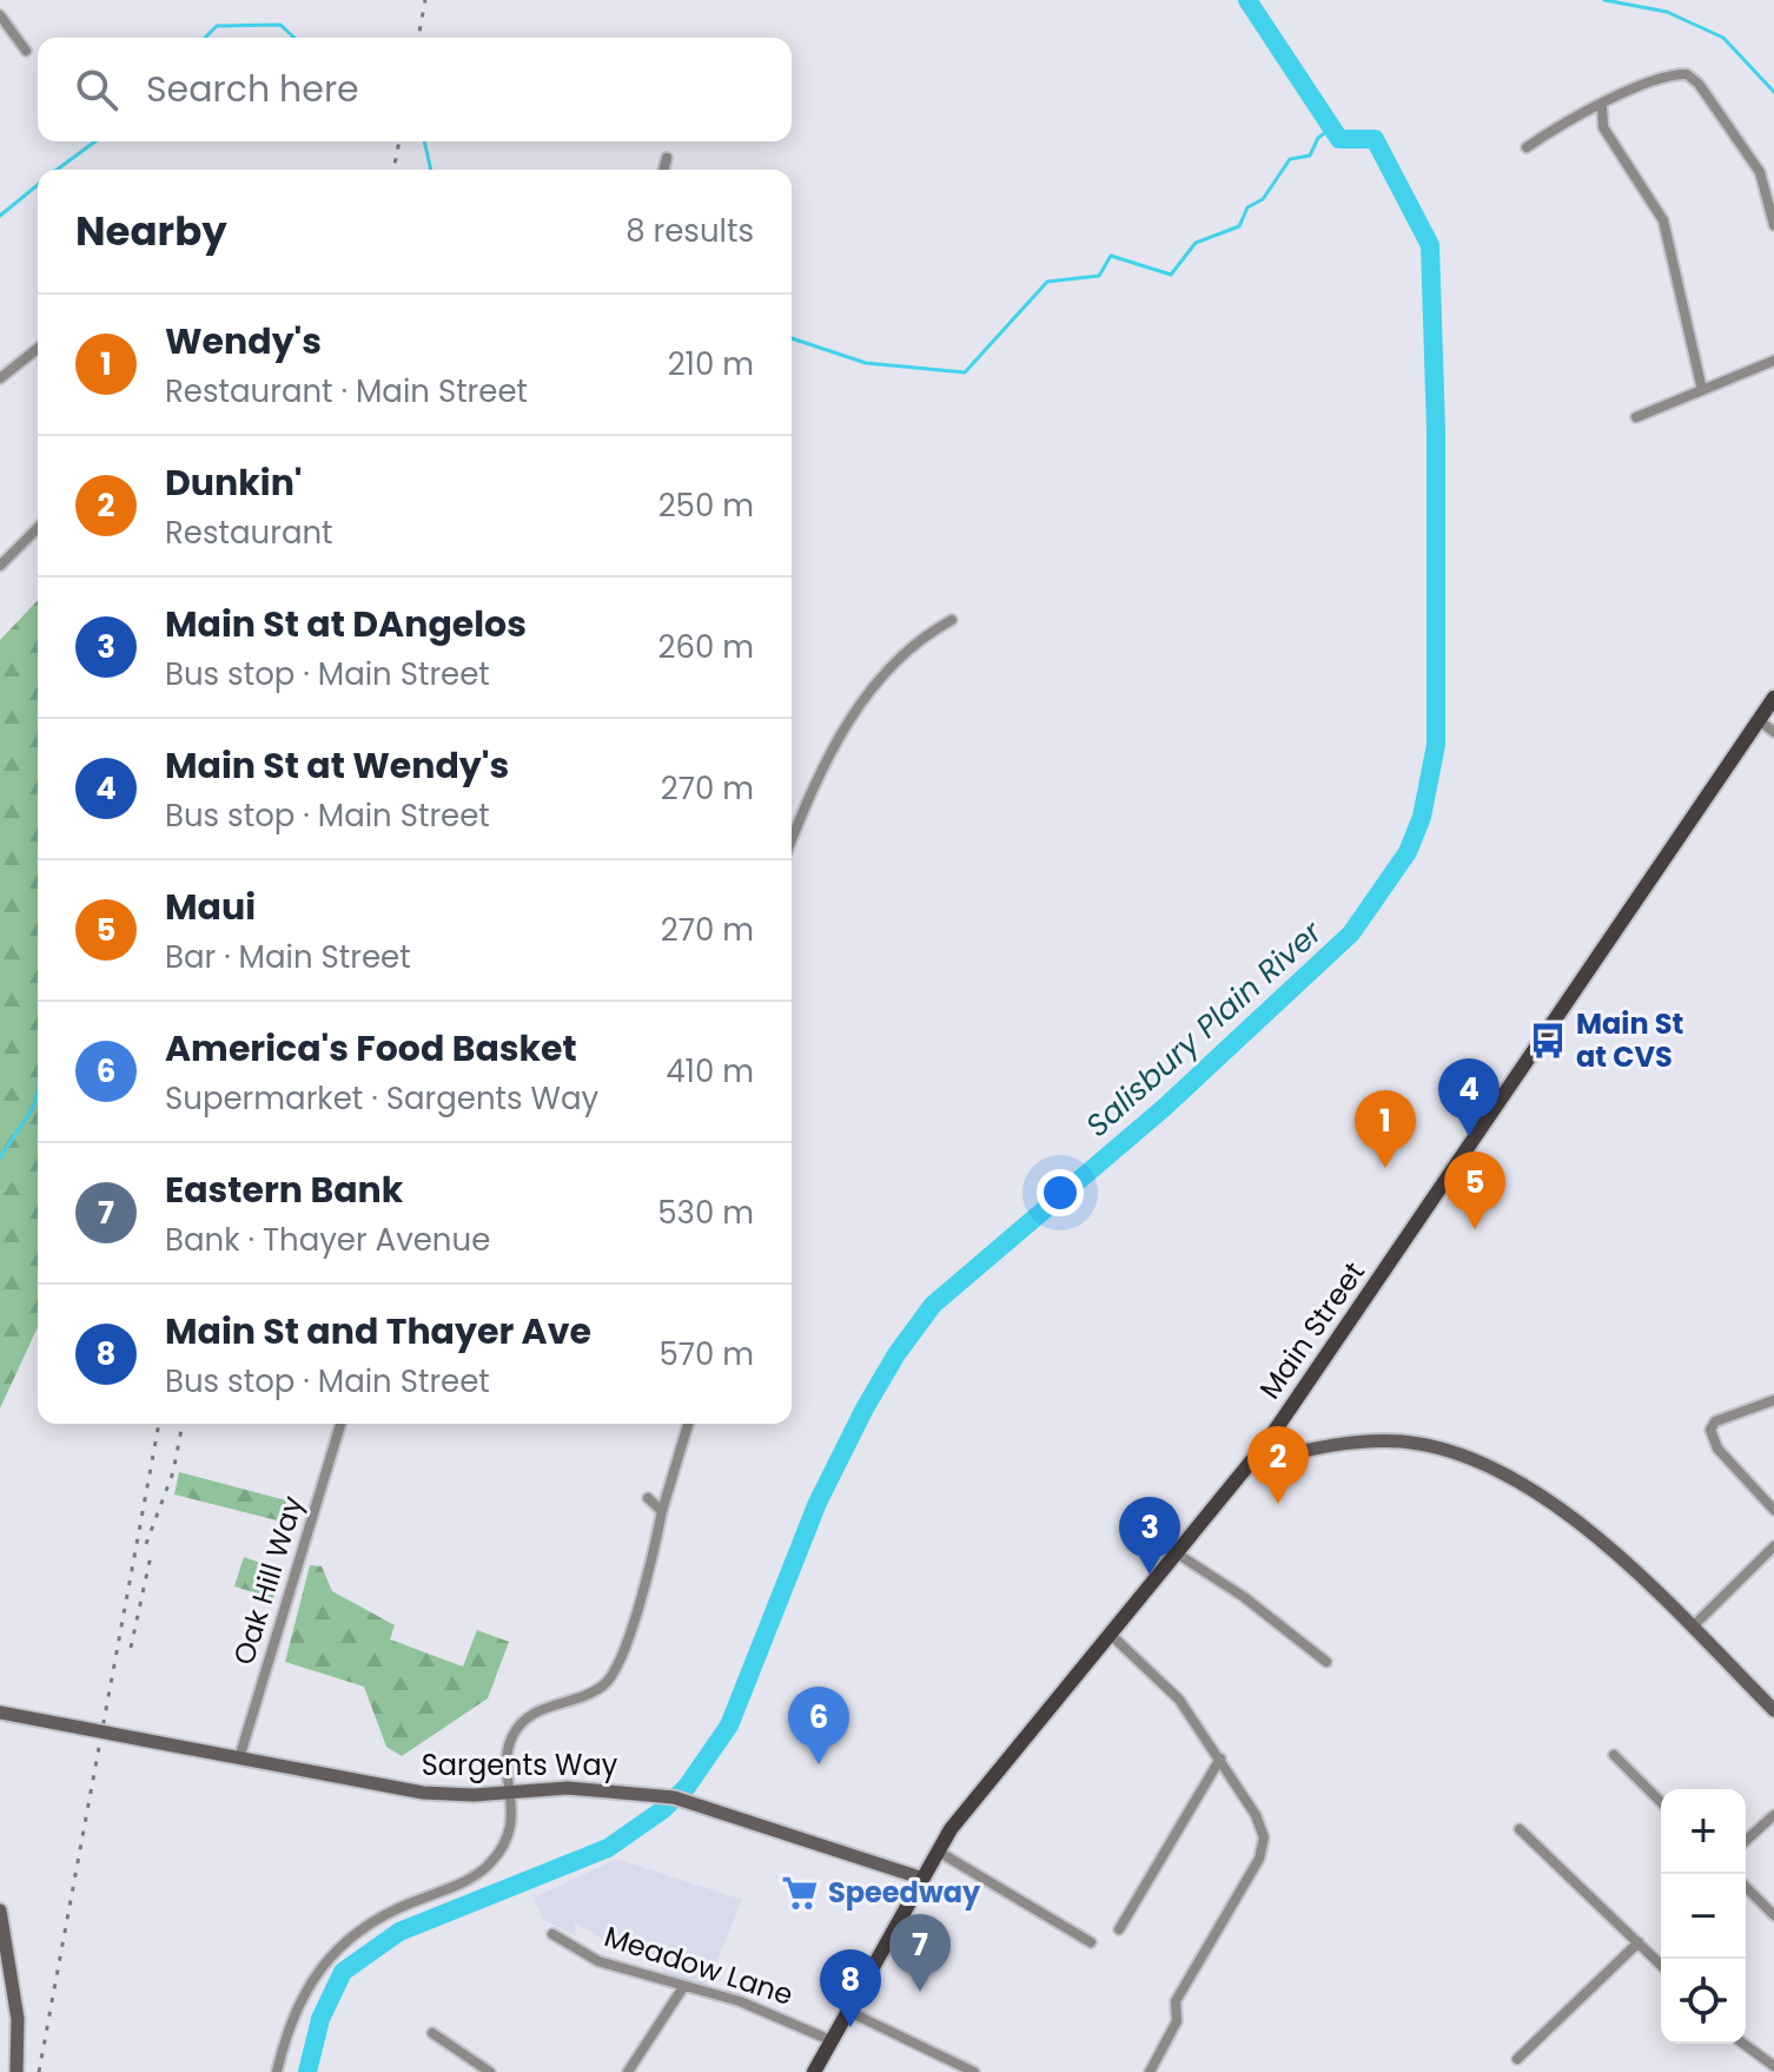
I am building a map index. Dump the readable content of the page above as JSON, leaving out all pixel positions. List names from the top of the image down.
{
  "streets": {
    "main road": ["Main Street", "Sargents Way"],
    "street": ["Oak Hill Way", "Meadow Lane"]
  },
  "crossings": [
    ["Main Street", "Sargents Way"],
    ["Main Street", "Meadow Lane"],
    ["Oak Hill Way", "Sargents Way"]
  ],
  "water": ["Salisbury Plain River"],
  "places": {
    "bus stop": ["Main St at CVS"],
    "supermarket": ["Speedway"]
  },
  "page": {
    "search": "Search here",
    "heading": ["Nearby", "8 results"],
    "list": [
      {
        "mark": "1",
        "name": "Wendy's",
        "note": "Restaurant · Main Street",
        "value": "210 m"
      },
      {
        "mark": "2",
        "name": "Dunkin'",
        "note": "Restaurant",
        "value": "250 m"
      },
      {
        "mark": "3",
        "name": "Main St at DAngelos",
        "note": "Bus stop · Main Street",
        "value": "260 m"
      },
      {
        "mark": "4",
        "name": "Main St at Wendy's",
        "note": "Bus stop · Main Street",
        "value": "270 m"
      },
      {
        "mark": "5",
        "name": "Maui",
        "note": "Bar · Main Street",
        "value": "270 m"
      },
      {
        "mark": "6",
        "name": "America's Food Basket",
        "note": "Supermarket · Sargents Way",
        "value": "410 m"
      },
      {
        "mark": "7",
        "name": "Eastern Bank",
        "note": "Bank · Thayer Avenue",
        "value": "530 m"
      },
      {
        "mark": "8",
        "name": "Main St and Thayer Ave",
        "note": "Bus stop · Main Street",
        "value": "570 m"
      }
    ],
    "pins": [
      "4",
      "1",
      "5",
      "2",
      "3",
      "6",
      "7",
      "8"
    ],
    "map_buttons": ["+", "−"]
  }
}
